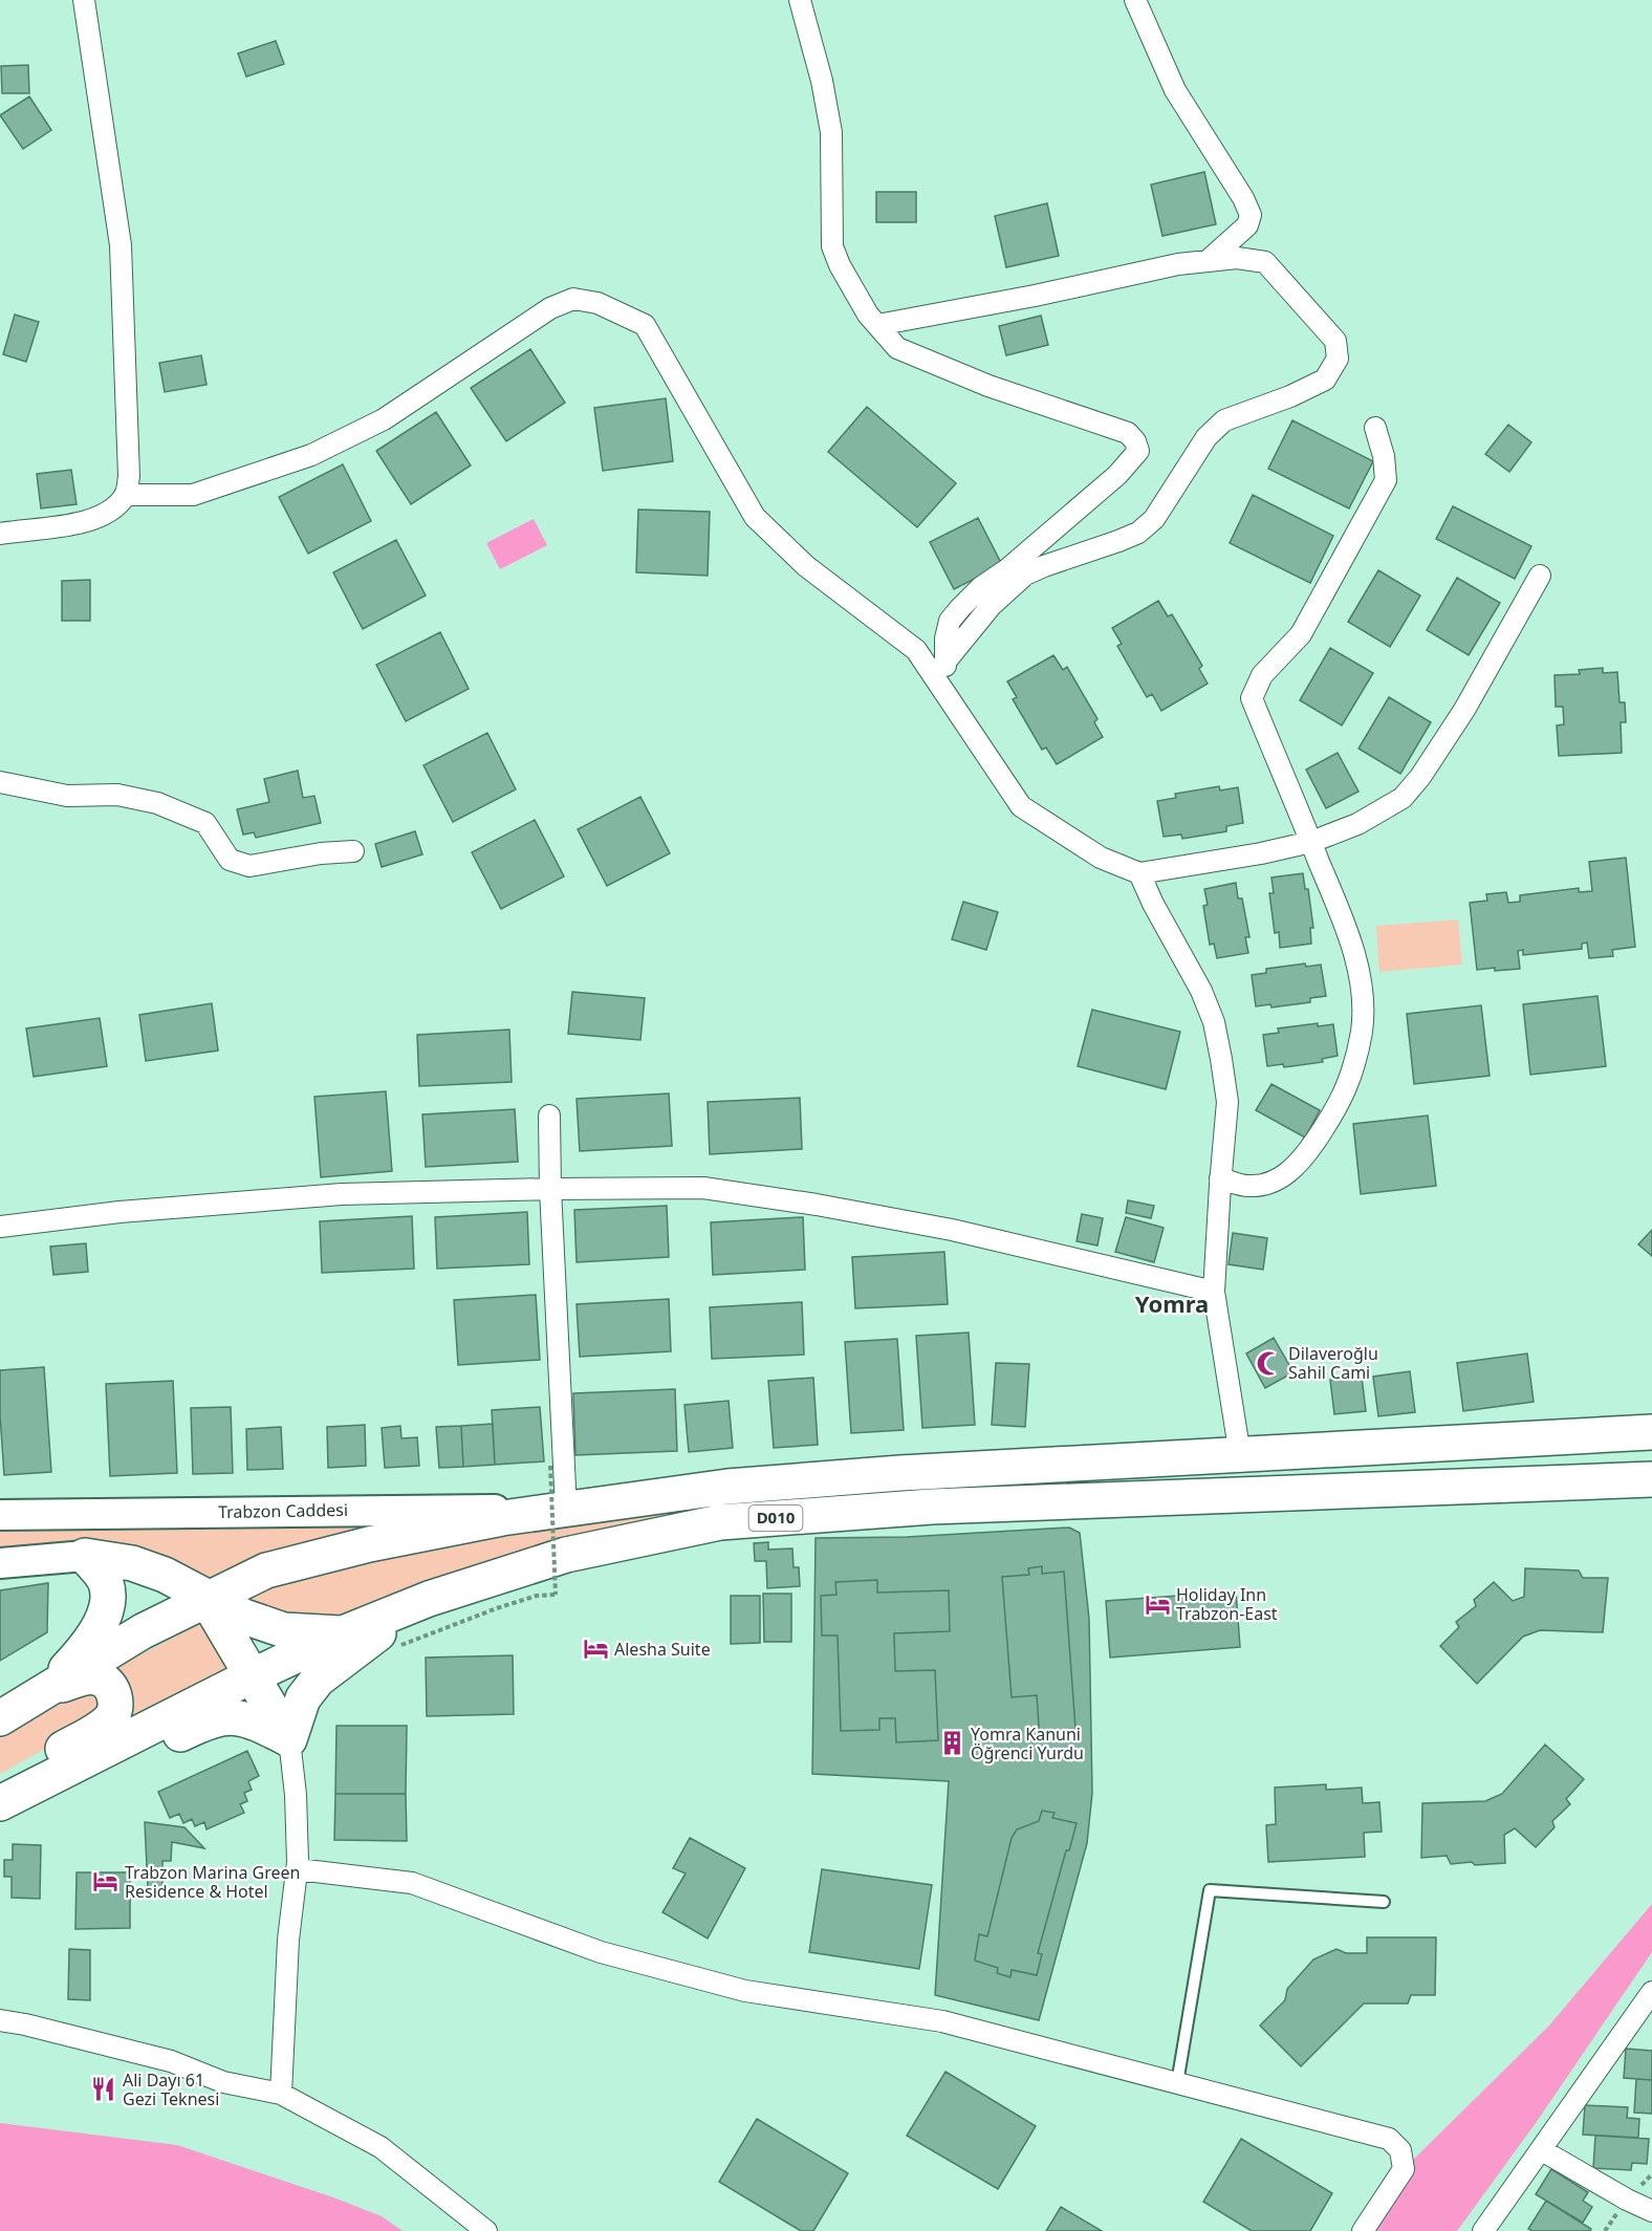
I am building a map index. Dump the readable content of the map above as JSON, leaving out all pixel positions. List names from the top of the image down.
{
  "streets": {
    "highway": ["D010"],
    "main road": ["Trabzon Caddesi"]
  },
  "crossings": [
    ["Trabzon Caddesi", "D010"]
  ],
  "districts": ["Yomra"],
  "places": {
    "mosque": ["Dilaveroğlu Sahil Cami"],
    "hotel": ["Holiday Inn Trabzon-East", "Alesha Suite", "Trabzon Marina Green Residence & Hotel"],
    "building": ["Yomra Kanuni Öğrenci Yurdu"],
    "restaurant": ["Ali Dayı 61 Gezi Teknesi"]
  }
}
